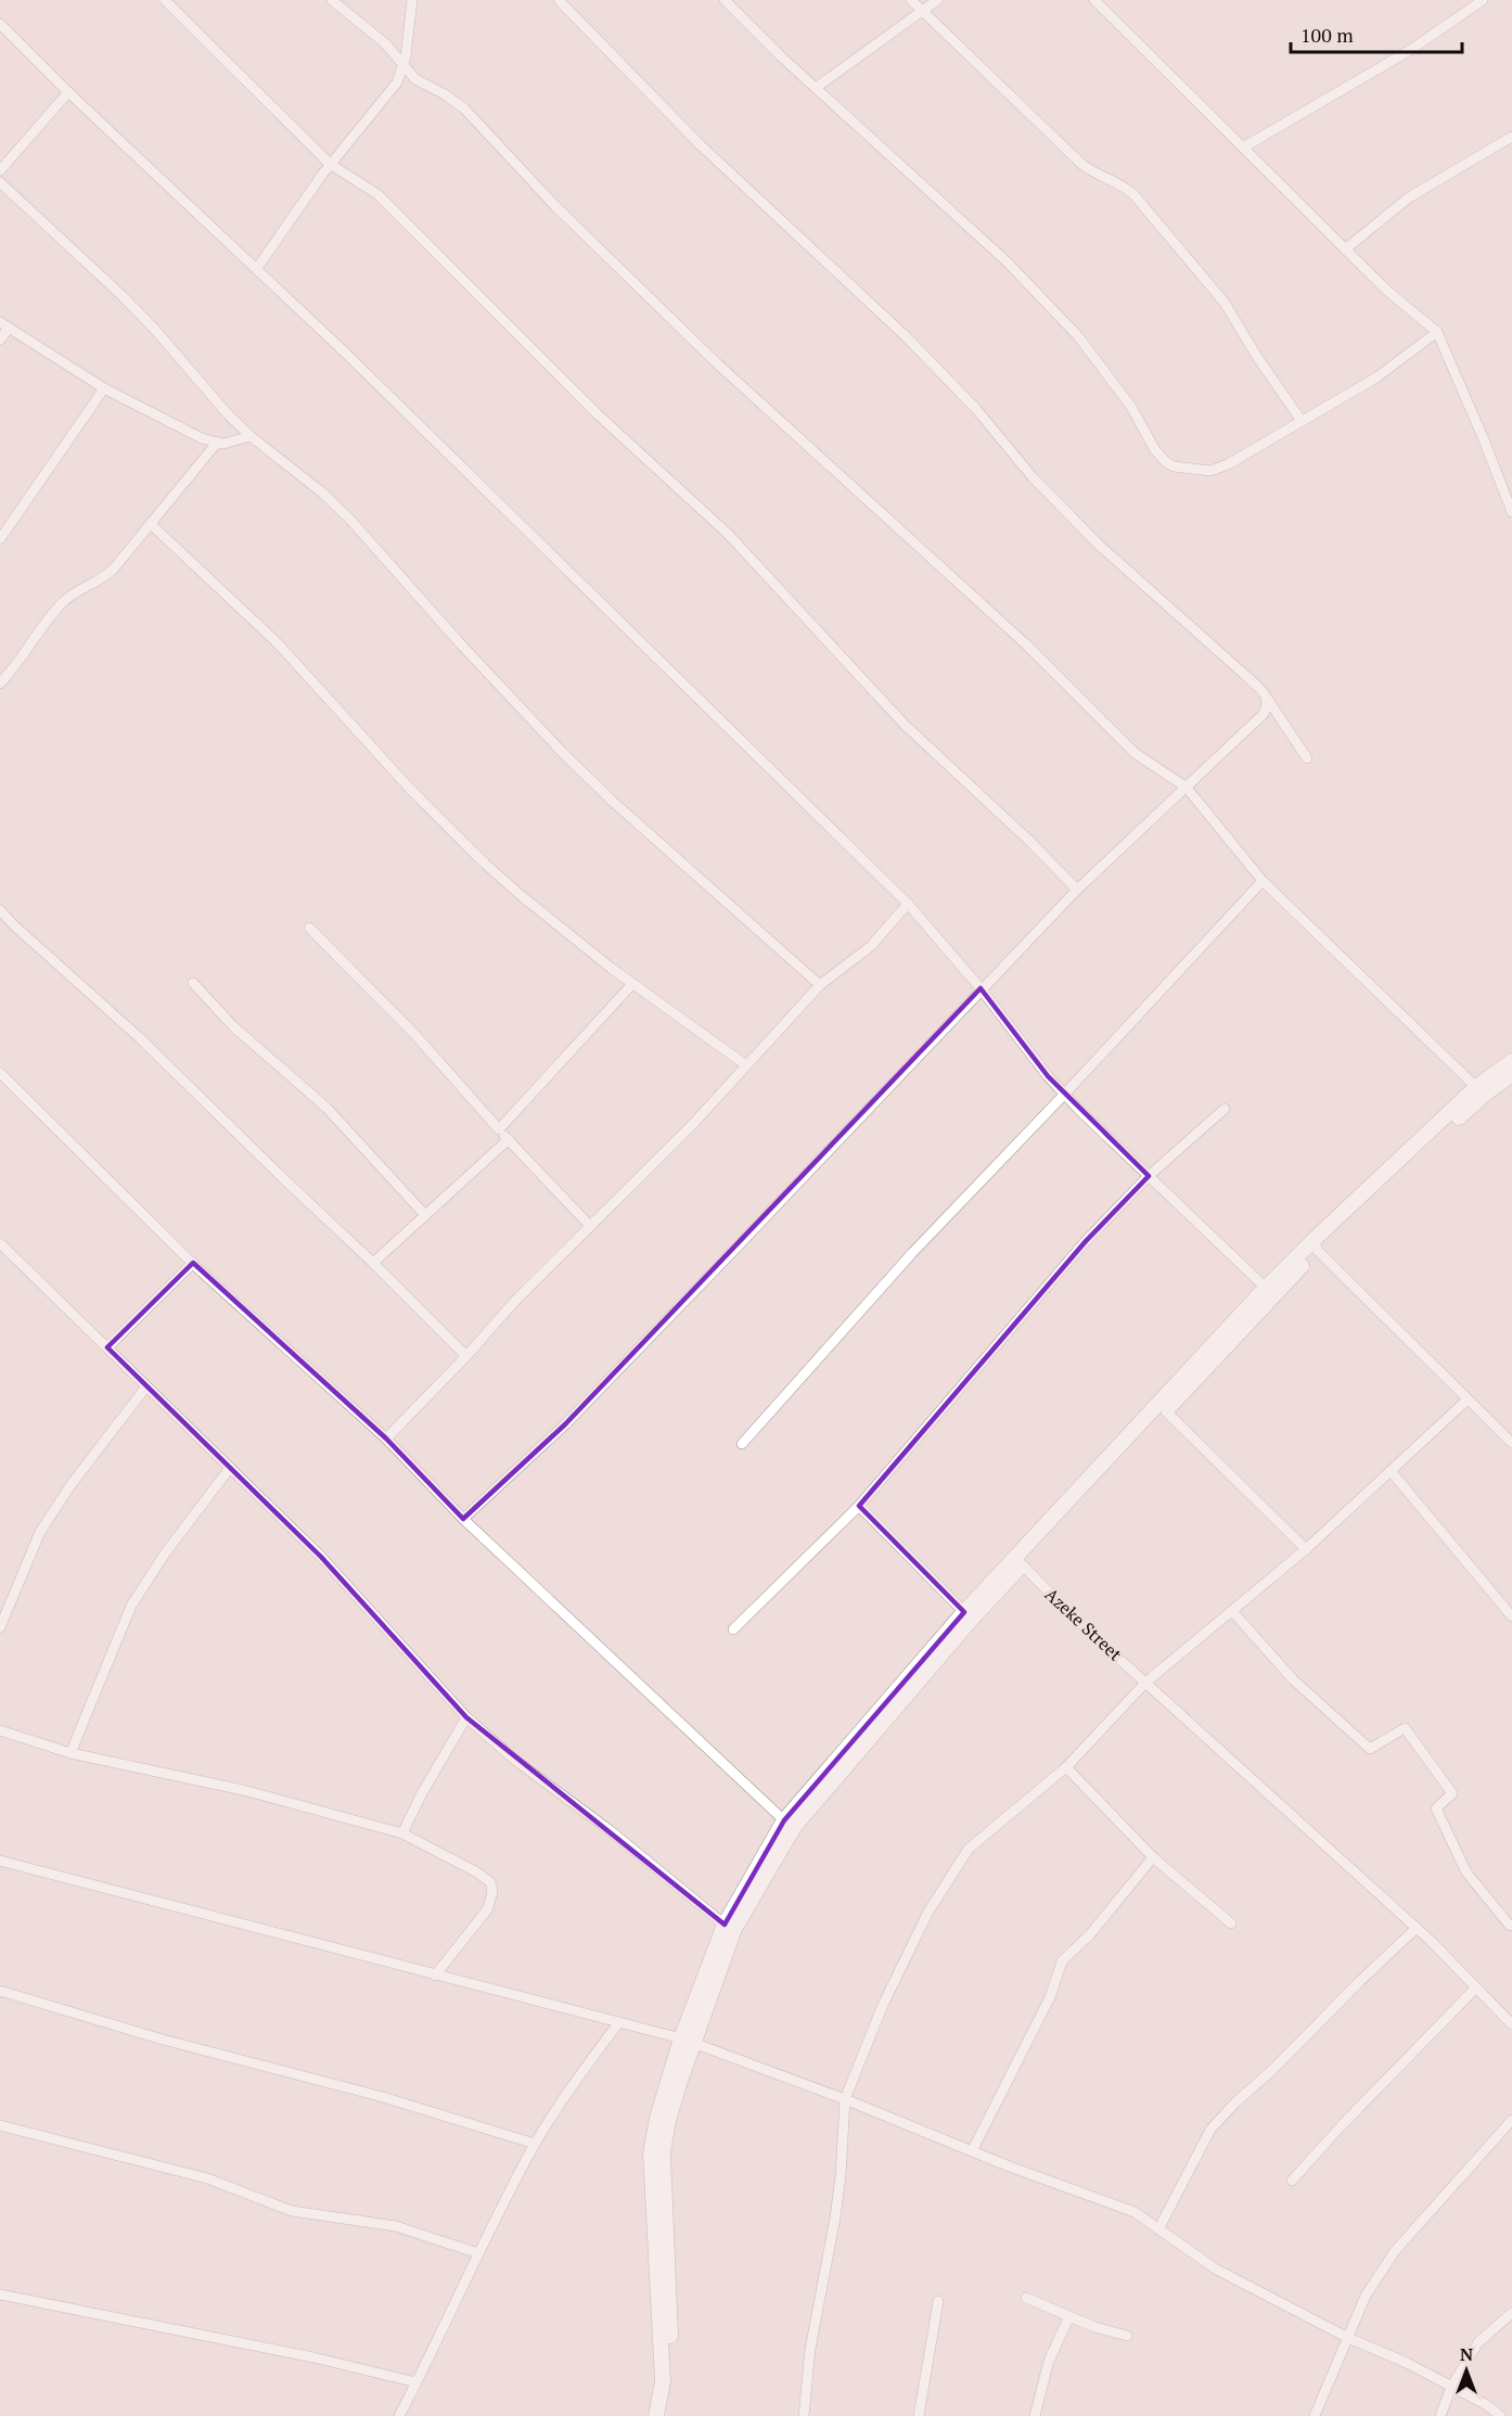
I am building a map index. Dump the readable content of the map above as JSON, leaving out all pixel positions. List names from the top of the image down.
{
  "streets": {
    "street": ["Azeke Street"]
  },
  "scale_bar": "100 m",
  "north": "top"
}
